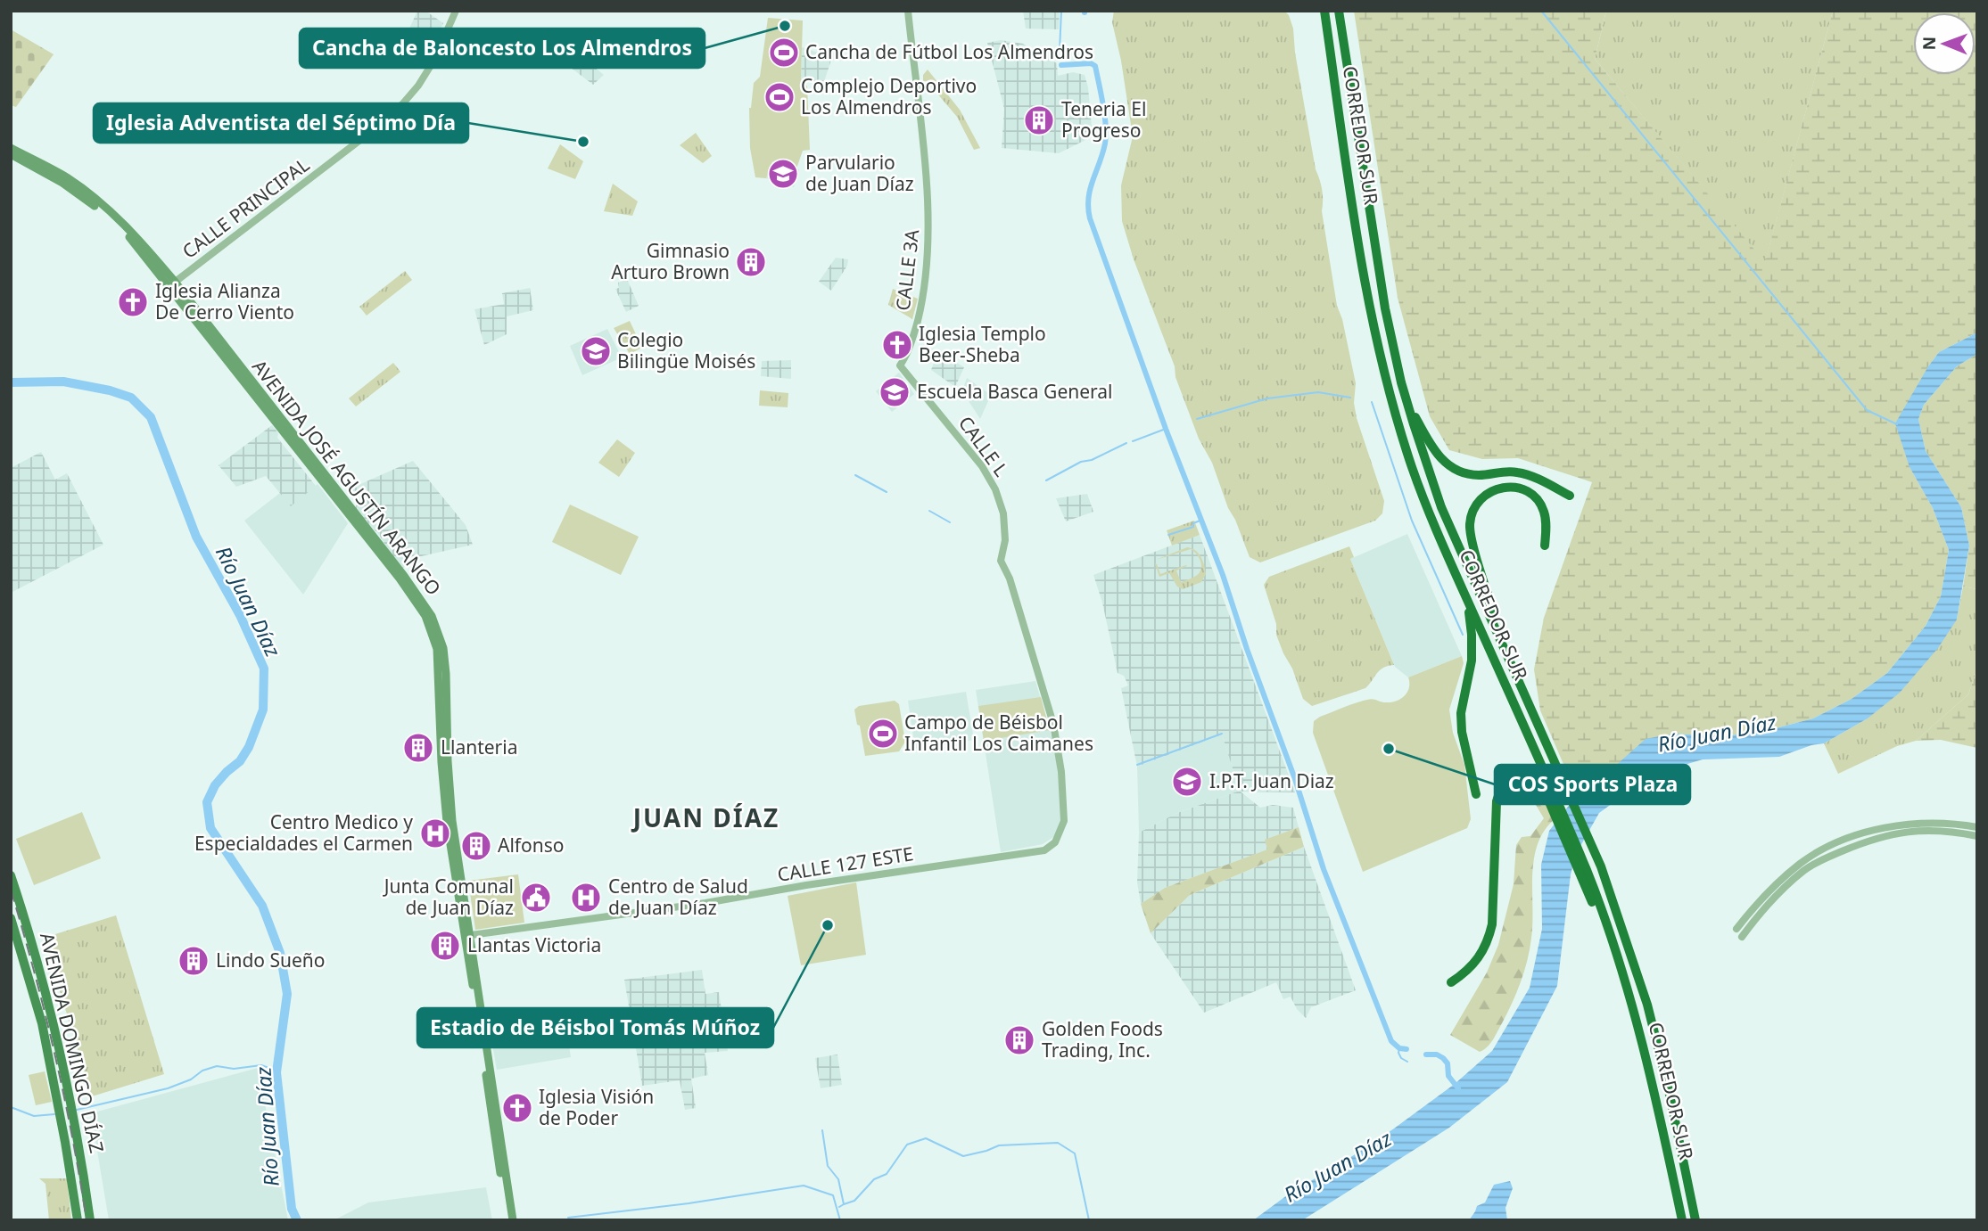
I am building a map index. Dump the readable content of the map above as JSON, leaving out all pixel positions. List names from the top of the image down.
{
  "streets": {
    "highway": ["CORREDOR SUR"],
    "main road": ["AVENIDA JOSÉ AGUSTÍN ARANGO", "AVENIDA DOMINGO DÍAZ"],
    "street": [
      "CALLE PRINCIPAL",
      "CALLE 3A",
      "CALLE L",
      "CALLE 127 ESTE"
    ]
  },
  "crossings": [
    ["CALLE PRINCIPAL", "AVENIDA JOSÉ AGUSTÍN ARANGO"],
    ["CALLE 3A", "CALLE L"],
    ["CALLE L", "CALLE 127 ESTE"],
    ["AVENIDA JOSÉ AGUSTÍN ARANGO", "CALLE 127 ESTE"]
  ],
  "districts": ["JUAN DÍAZ"],
  "water": ["Río Juan Díaz"],
  "places": {
    "other": [
      "Cancha de Baloncesto Los Almendros",
      "Iglesia Adventista del Séptimo Día",
      "COS Sports Plaza",
      "Estadio de Béisbol Tomás Múñoz"
    ],
    "sports": ["Cancha de Fútbol Los Almendros", "Complejo Deportivo Los Almendros", "Campo de Béisbol Infantil Los Caimanes"],
    "building": [
      "Teneria El Progreso",
      "Gimnasio Arturo Brown",
      "Llanteria",
      "Alfonso",
      "Llantas Victoria",
      "Lindo Sueño",
      "Golden Foods Trading, Inc."
    ],
    "school or university": [
      "Parvulario de Juan Díaz",
      "Colegio Bilingüe Moisés",
      "Escuela Basca General",
      "I.P.T. Juan Diaz"
    ],
    "church": ["Iglesia Alianza De Cerro Viento", "Iglesia Templo Beer-Sheba", "Iglesia Visión de Poder"],
    "hospital": ["Centro Medico y Especialdades el Carmen", "Centro de Salud de Juan Díaz"],
    "public building": ["Junta Comunal de Juan Díaz"]
  },
  "north": "left"
}
